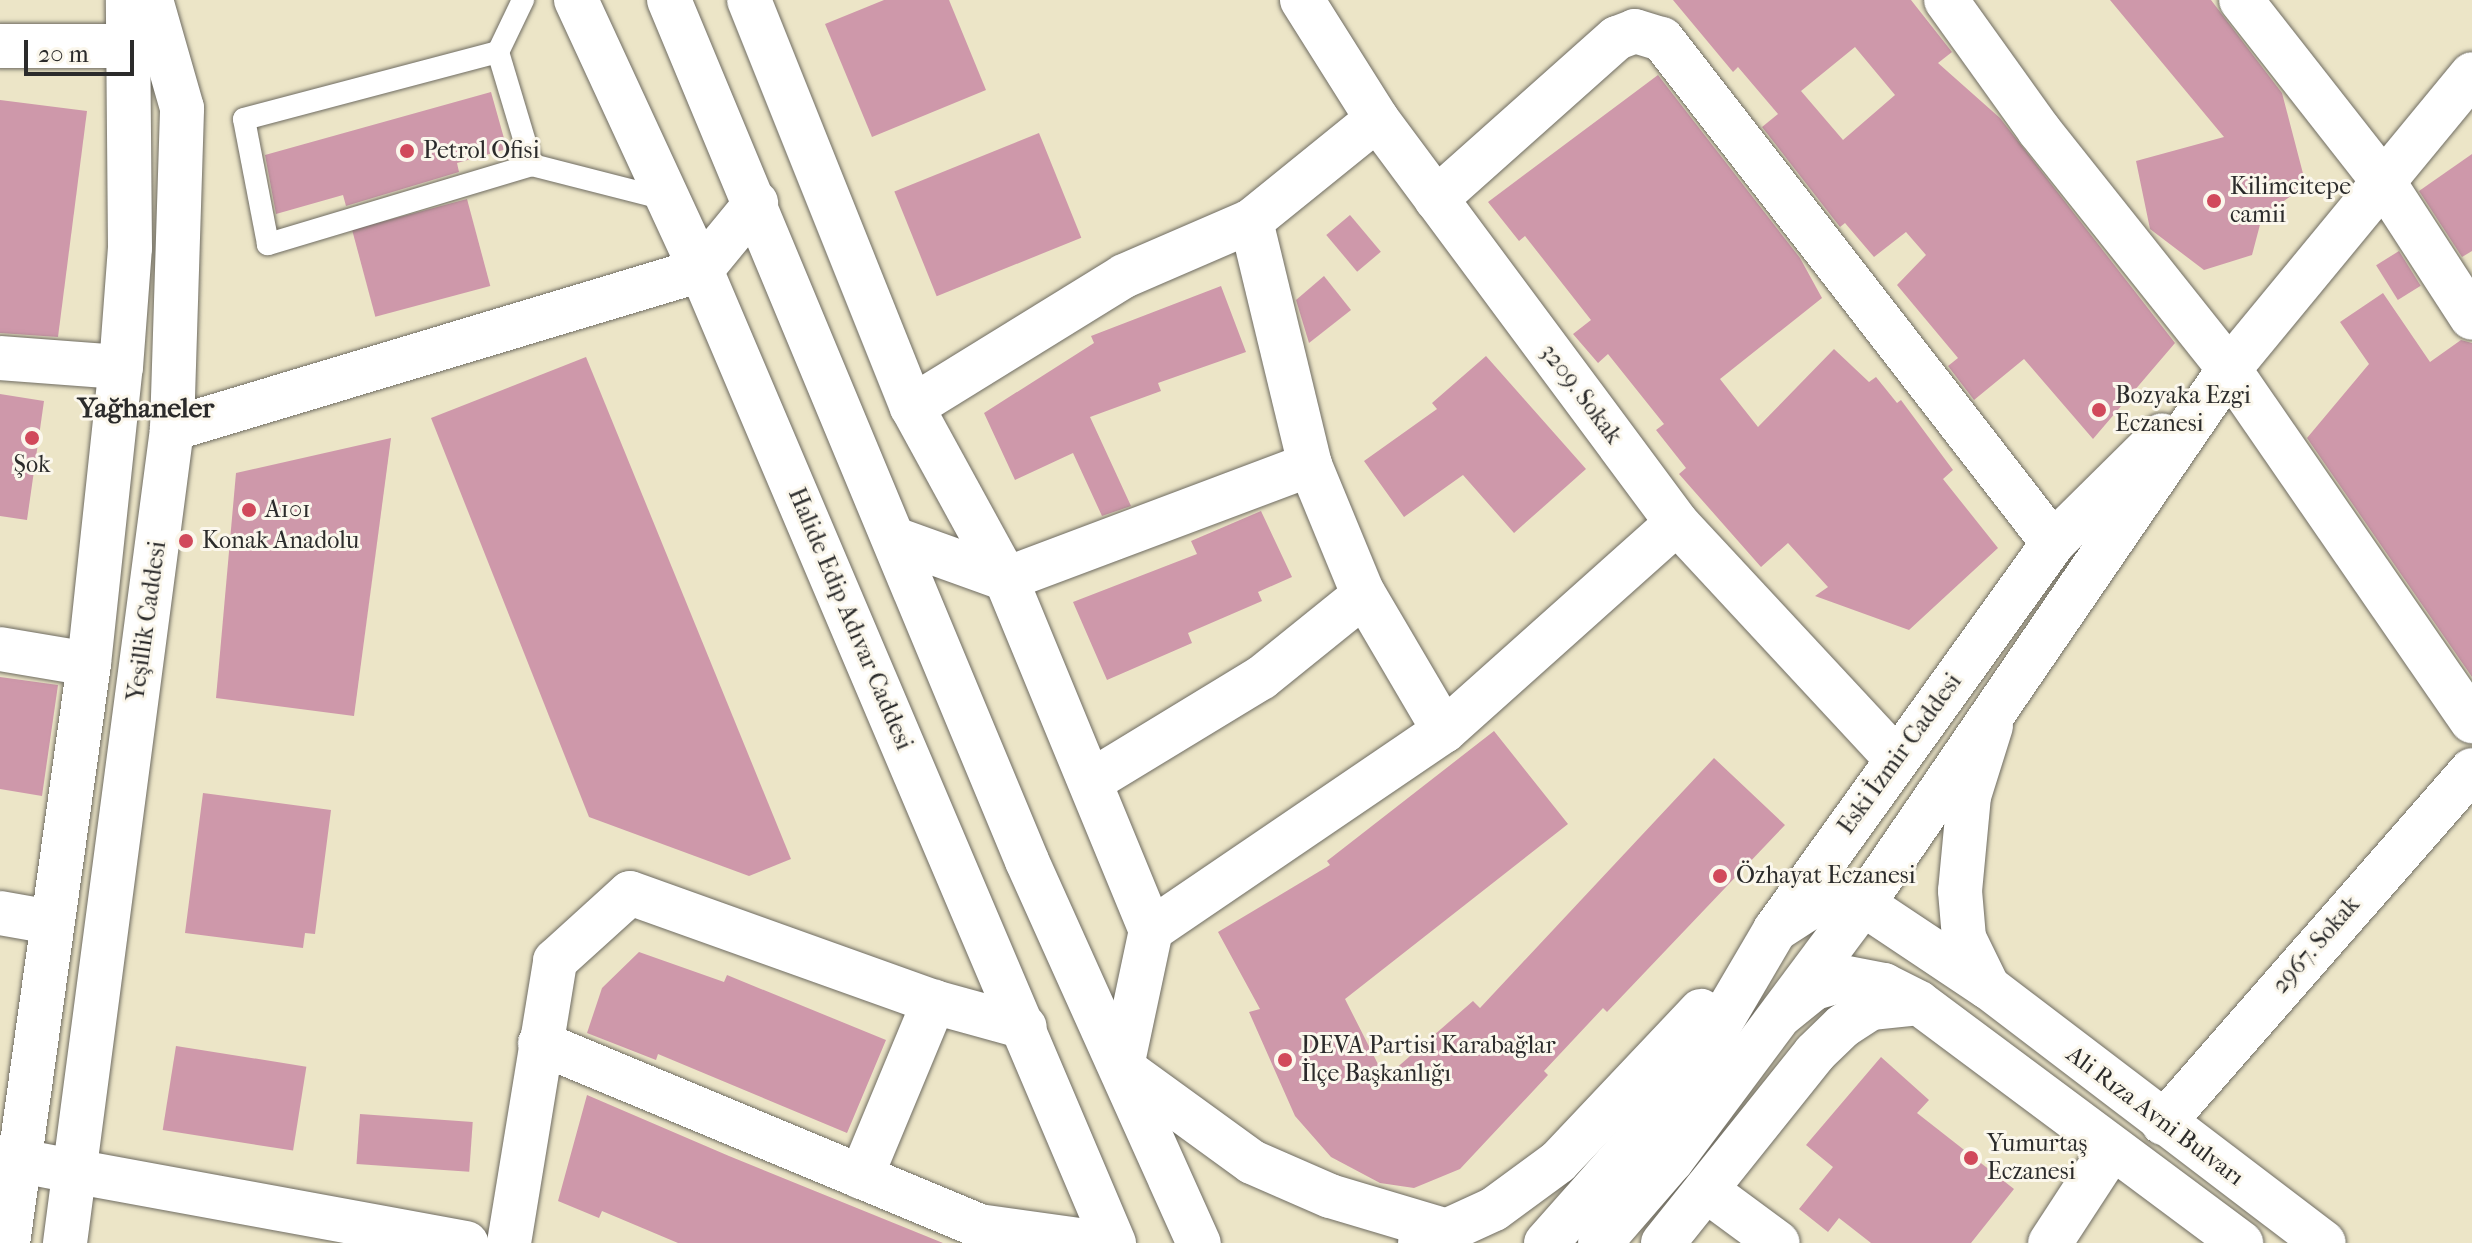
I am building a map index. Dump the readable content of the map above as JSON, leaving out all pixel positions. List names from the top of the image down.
{
  "streets": {
    "main road": [
      "3209. Sokak",
      "Halide Edip Adıvar Caddesi",
      "Yeşillik Caddesi",
      "Eski İzmir Caddesi",
      "2967. Sokak",
      "Ali Rıza Avni Bulvarı"
    ]
  },
  "crossings": [
    ["3209. Sokak", "Eski İzmir Caddesi"],
    ["Eski İzmir Caddesi", "Ali Rıza Avni Bulvarı"],
    ["2967. Sokak", "Ali Rıza Avni Bulvarı"]
  ],
  "districts": ["Yağhaneler"],
  "places": [
    "Petrol Ofisi",
    "Kilimcitepe camii",
    "Bozyaka Ezgi Eczanesi",
    "Şok",
    "A101",
    "Konak Anadolu",
    "Özhayat Eczanesi",
    "DEVA Partisi Karabağlar İlçe Başkanlığı",
    "Yumurtaş Eczanesi"
  ],
  "scale_bar": "20 m"
}
